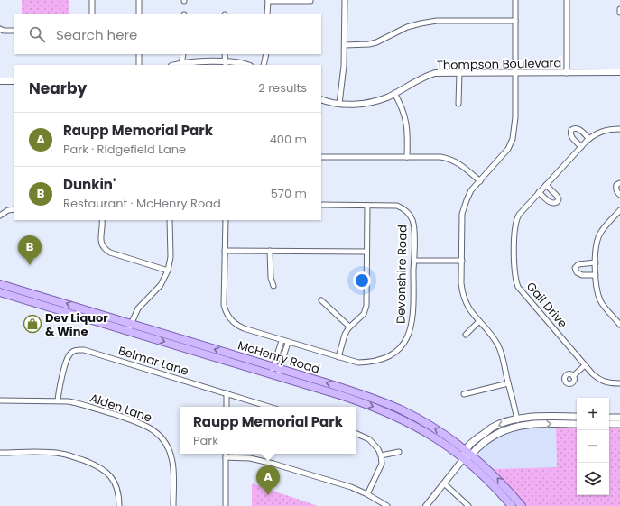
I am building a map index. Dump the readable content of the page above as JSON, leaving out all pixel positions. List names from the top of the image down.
{
  "streets": {
    "main road": ["McHenry Road"],
    "street": [
      "Thompson Boulevard",
      "Devonshire Road",
      "Gail Drive",
      "Belmar Lane",
      "Alden Lane"
    ]
  },
  "crossings": [
    ["Belmar Lane", "Alden Lane"]
  ],
  "places": {
    "shop": ["Dev Liquor & Wine"]
  },
  "page": {
    "search": "Search here",
    "heading": ["Nearby", "2 results"],
    "list": [
      {
        "mark": "A",
        "name": "Raupp Memorial Park",
        "note": "Park · Ridgefield Lane",
        "value": "400 m"
      },
      {
        "mark": "B",
        "name": "Dunkin'",
        "note": "Restaurant · McHenry Road",
        "value": "570 m"
      }
    ],
    "pins": ["B", "A"],
    "map_buttons": ["+", "−"],
    "popup": ["Raupp Memorial Park", "Park"]
  }
}
